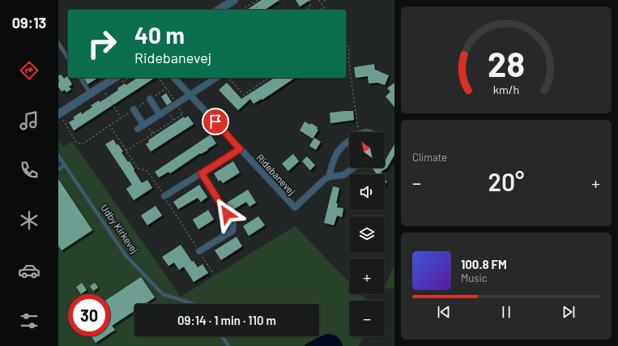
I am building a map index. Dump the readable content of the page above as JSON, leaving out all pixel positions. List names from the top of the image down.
{
  "streets": {
    "street": ["Ridebanevej"],
    "lane": ["Udby Kirkevej"]
  },
  "north": "top left",
  "page": {
    "tabs": "09:13",
    "turn": ["40 m", "Ridebanevej"],
    "tile": "Climate",
    "map_buttons": ["+", "−"],
    "heat": ["−", "20°", "+"],
    "song": ["100.8 FM", "Music"],
    "limit": "30",
    "trip": "09:14 · 1 min · 110 m",
    "gauge": ["28", "km/h"]
  }
}
